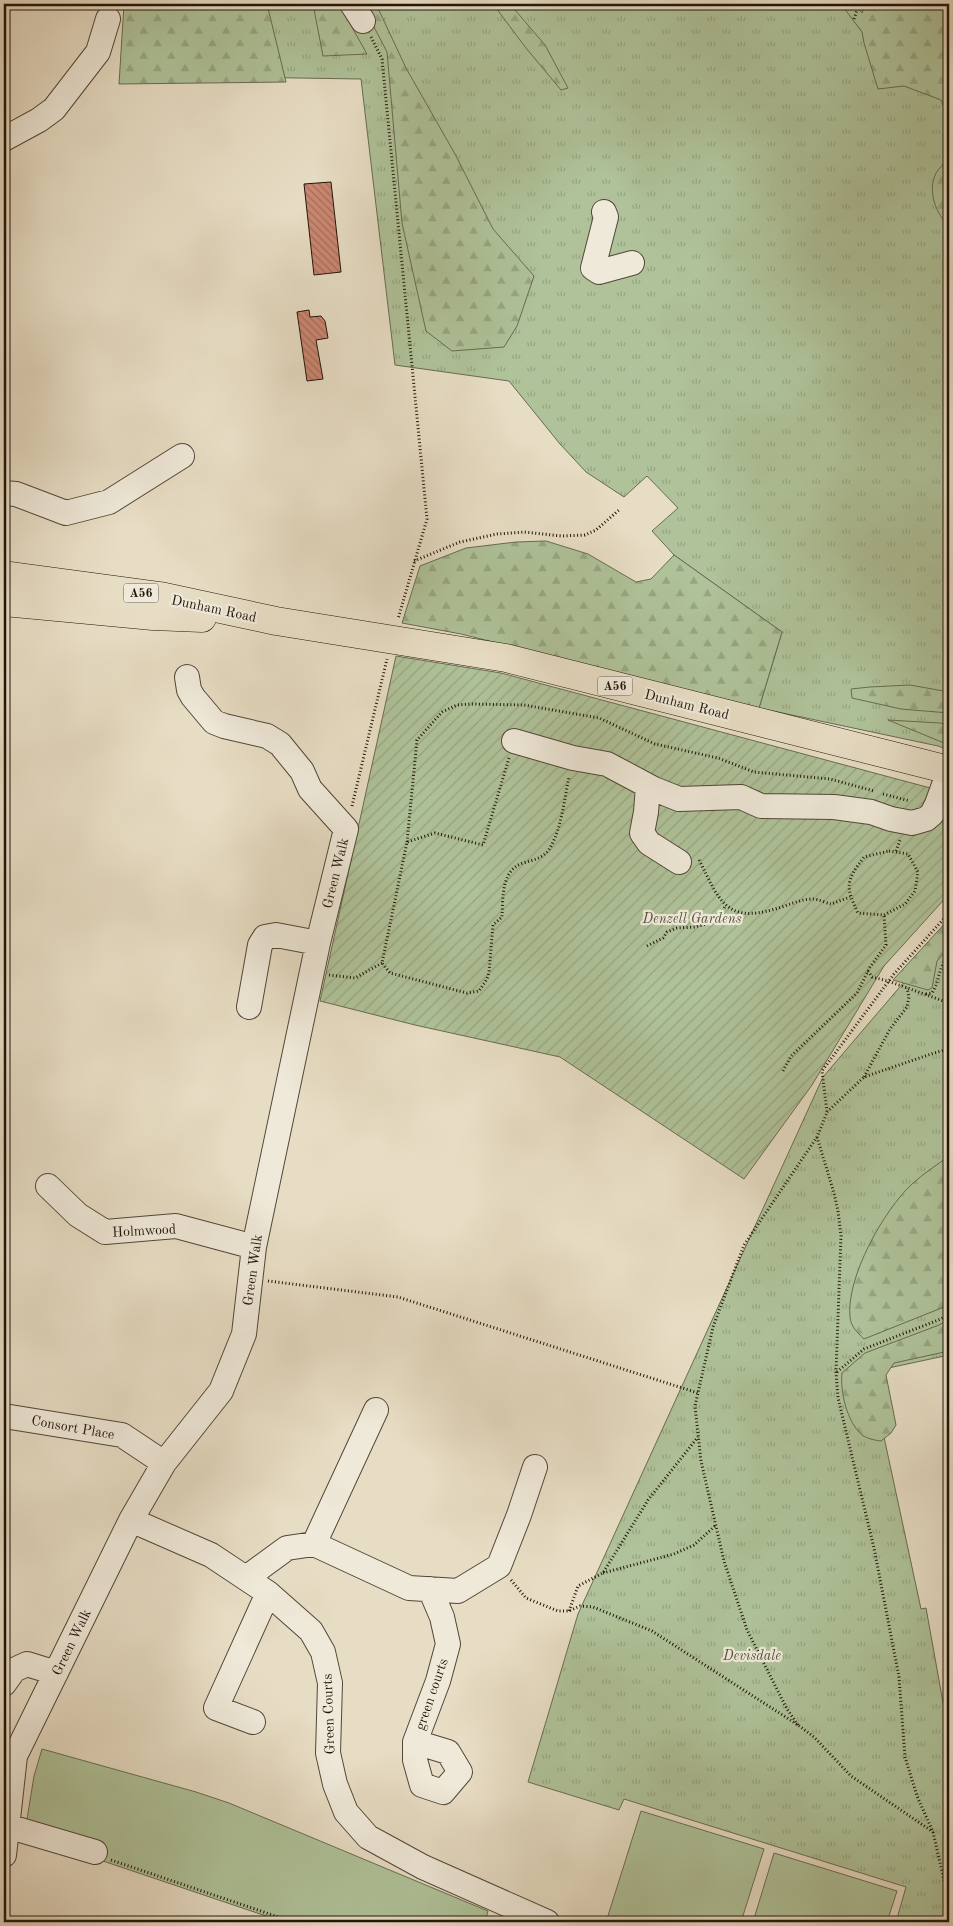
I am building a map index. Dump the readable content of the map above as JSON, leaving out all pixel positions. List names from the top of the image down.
{
  "streets": {
    "highway": ["A56", "Dunham Road"],
    "street": [
      "Green Walk",
      "Holmwood",
      "Consort Place",
      "green courts",
      "Green Courts"
    ]
  },
  "crossings": [
    ["Dunham Road", "Green Walk"],
    ["Green Walk", "Holmwood"],
    ["Green Walk", "Consort Place"],
    ["Green Walk", "Green Courts"]
  ],
  "parks": ["Denzell Gardens", "Devisdale"]
}
